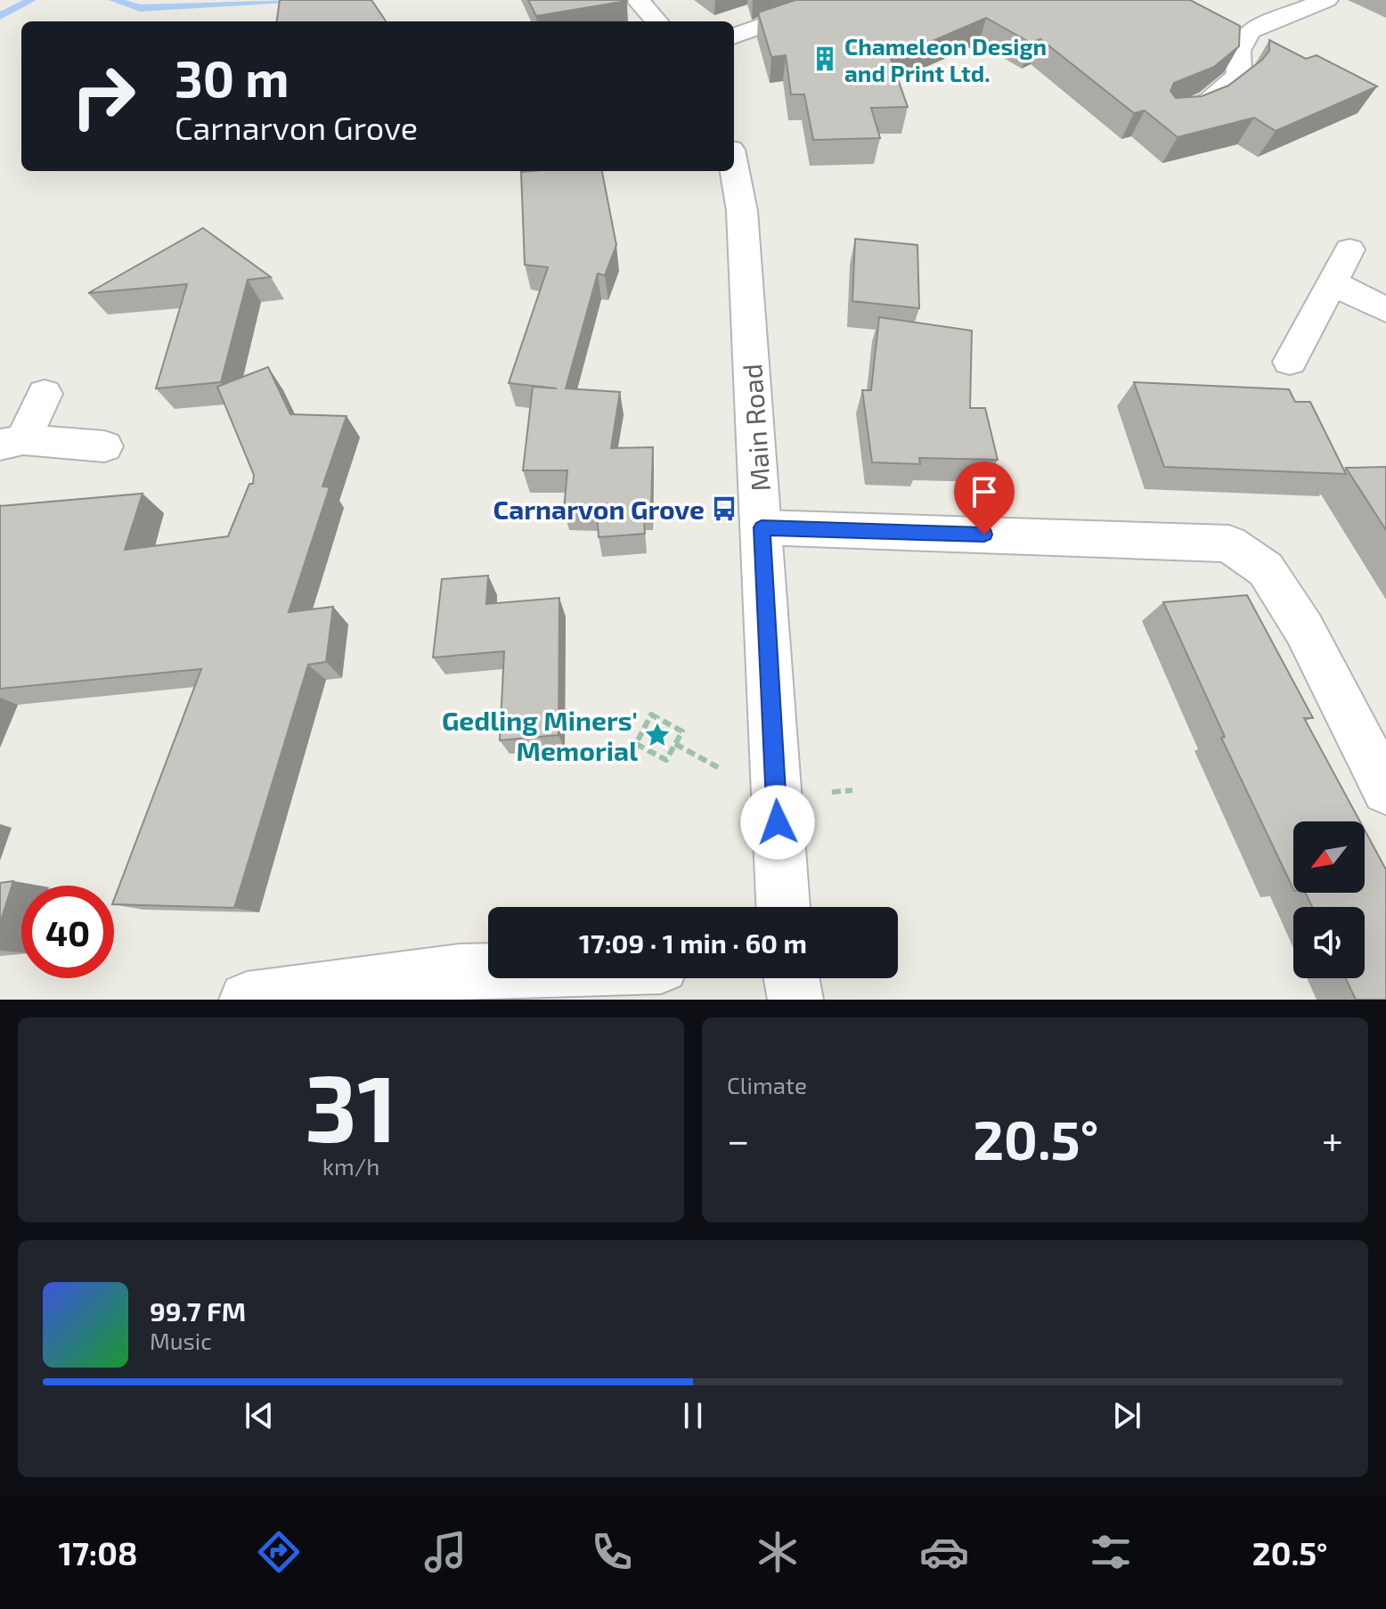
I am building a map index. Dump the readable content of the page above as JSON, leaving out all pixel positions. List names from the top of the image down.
{
  "streets": {
    "street": ["Main Road"]
  },
  "places": {
    "building": ["Chameleon Design and Print Ltd."],
    "bus stop": ["Carnarvon Grove"],
    "place": ["Gedling Miners' Memorial"]
  },
  "north": "bottom left",
  "page": {
    "turn": ["30 m", "Carnarvon Grove"],
    "limit": "40",
    "trip": "17:09 · 1 min · 60 m",
    "tile": [
      ["31", "km/h"],
      "Climate"
    ],
    "heat": ["−", "20.5°", "+"],
    "song": ["99.7 FM", "Music"],
    "tabs": ["17:08", "20.5°"]
  }
}
